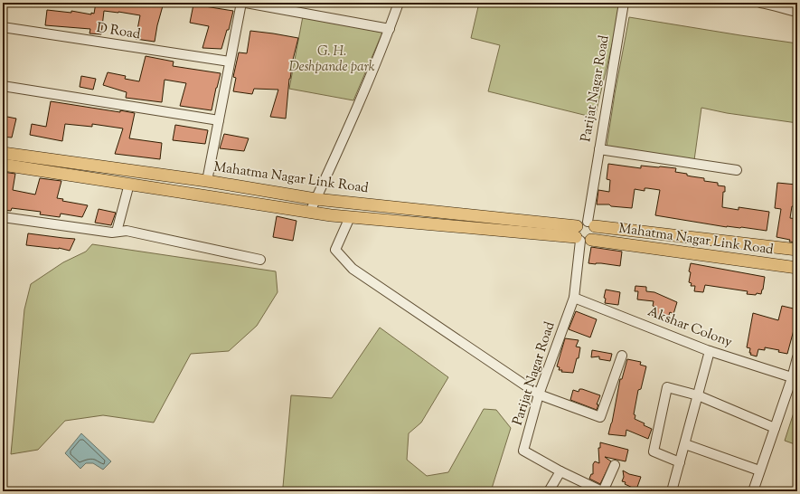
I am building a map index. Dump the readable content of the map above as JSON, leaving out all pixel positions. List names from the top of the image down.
{
  "streets": {
    "main road": ["Mahatma Nagar Link Road"],
    "street": ["D Road", "Parijat Nagar Road", "Akshar Colony"]
  },
  "crossings": [
    ["Parijat Nagar Road", "Mahatma Nagar Link Road"],
    ["Parijat Nagar Road", "Akshar Colony"]
  ],
  "parks": ["G. H. Deshpande park"]
}
